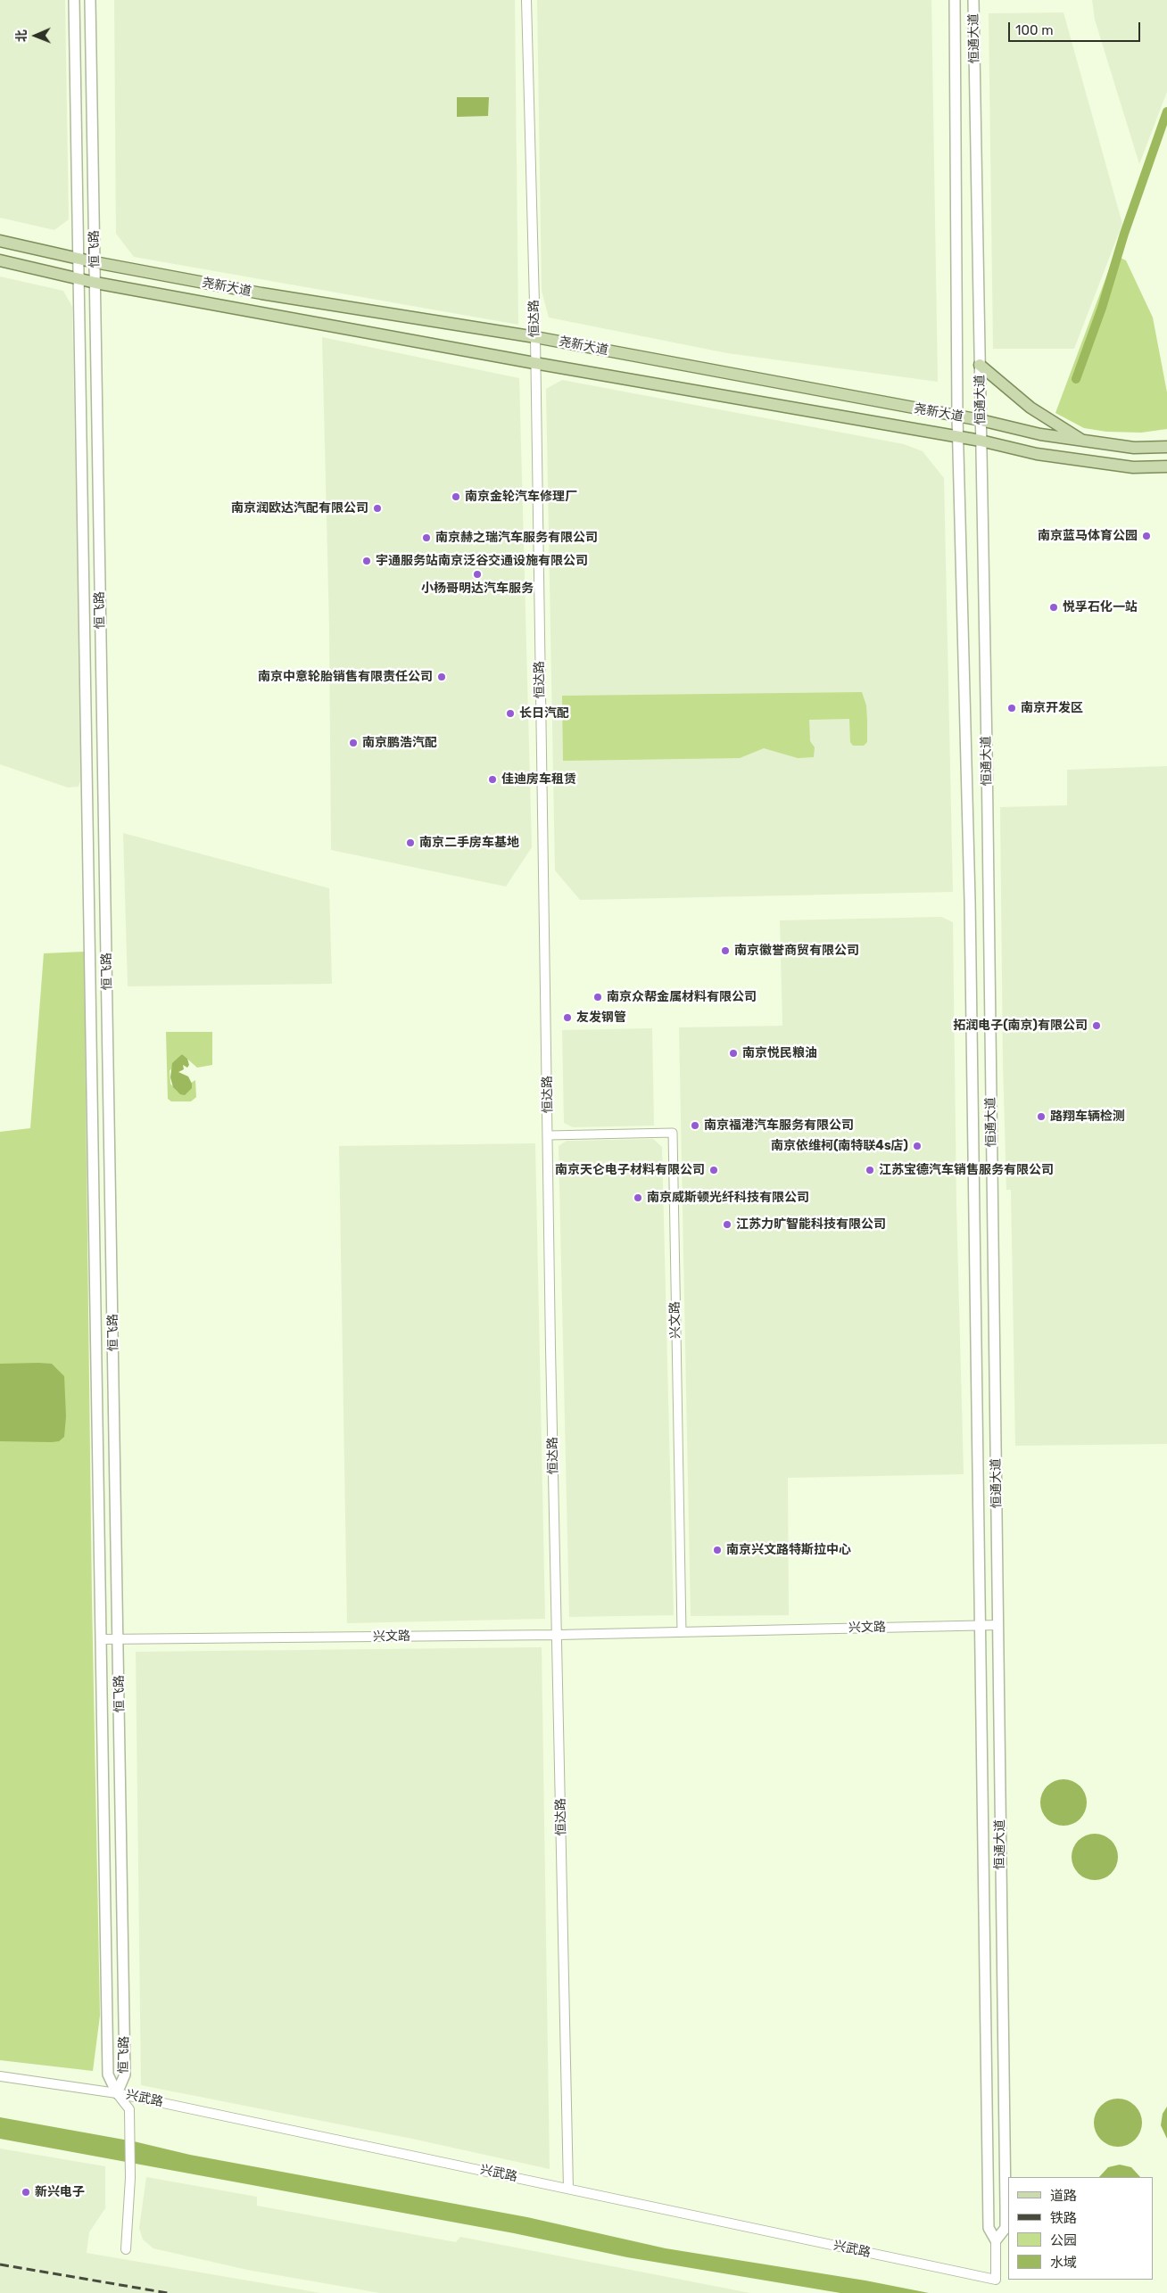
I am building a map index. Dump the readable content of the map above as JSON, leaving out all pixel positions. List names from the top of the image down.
{
  "streets": {
    "main road": ["恒通大道", "恒飞路", "尧新大道"],
    "street": ["恒达路", "兴文路", "兴武路"]
  },
  "crossings": [
    ["恒通大道", "尧新大道"],
    ["恒通大道", "兴文路"],
    ["恒通大道", "兴武路"],
    ["恒飞路", "尧新大道"],
    ["恒飞路", "兴文路"],
    ["恒飞路", "兴武路"],
    ["尧新大道", "恒达路"],
    ["恒达路", "兴文路"],
    ["恒达路", "兴武路"]
  ],
  "places": [
    "南京金轮汽车修理厂",
    "南京润欧达汽配有限公司",
    "南京蓝马体育公园",
    "南京赫之瑞汽车服务有限公司",
    "宇通服务站南京泛谷交通设施有限公司",
    "小杨哥明达汽车服务",
    "悦孚石化一站",
    "南京中意轮胎销售有限责任公司",
    "南京开发区",
    "长日汽配",
    "南京鹏浩汽配",
    "佳迪房车租赁",
    "南京二手房车基地",
    "南京徽誉商贸有限公司",
    "南京众帮金属材料有限公司",
    "友发钢管",
    "拓润电子(南京)有限公司",
    "南京悦民粮油",
    "路翔车辆检测",
    "南京福港汽车服务有限公司",
    "南京依维柯(南特联4s店)",
    "南京天仑电子材料有限公司",
    "江苏宝德汽车销售服务有限公司",
    "南京威斯顿光纤科技有限公司",
    "江苏力旷智能科技有限公司",
    "南京兴文路特斯拉中心",
    "新兴电子"
  ],
  "legend": [
    "道路",
    "铁路",
    "公园",
    "水域"
  ],
  "scale_bar": "100 m",
  "north": "left"
}
